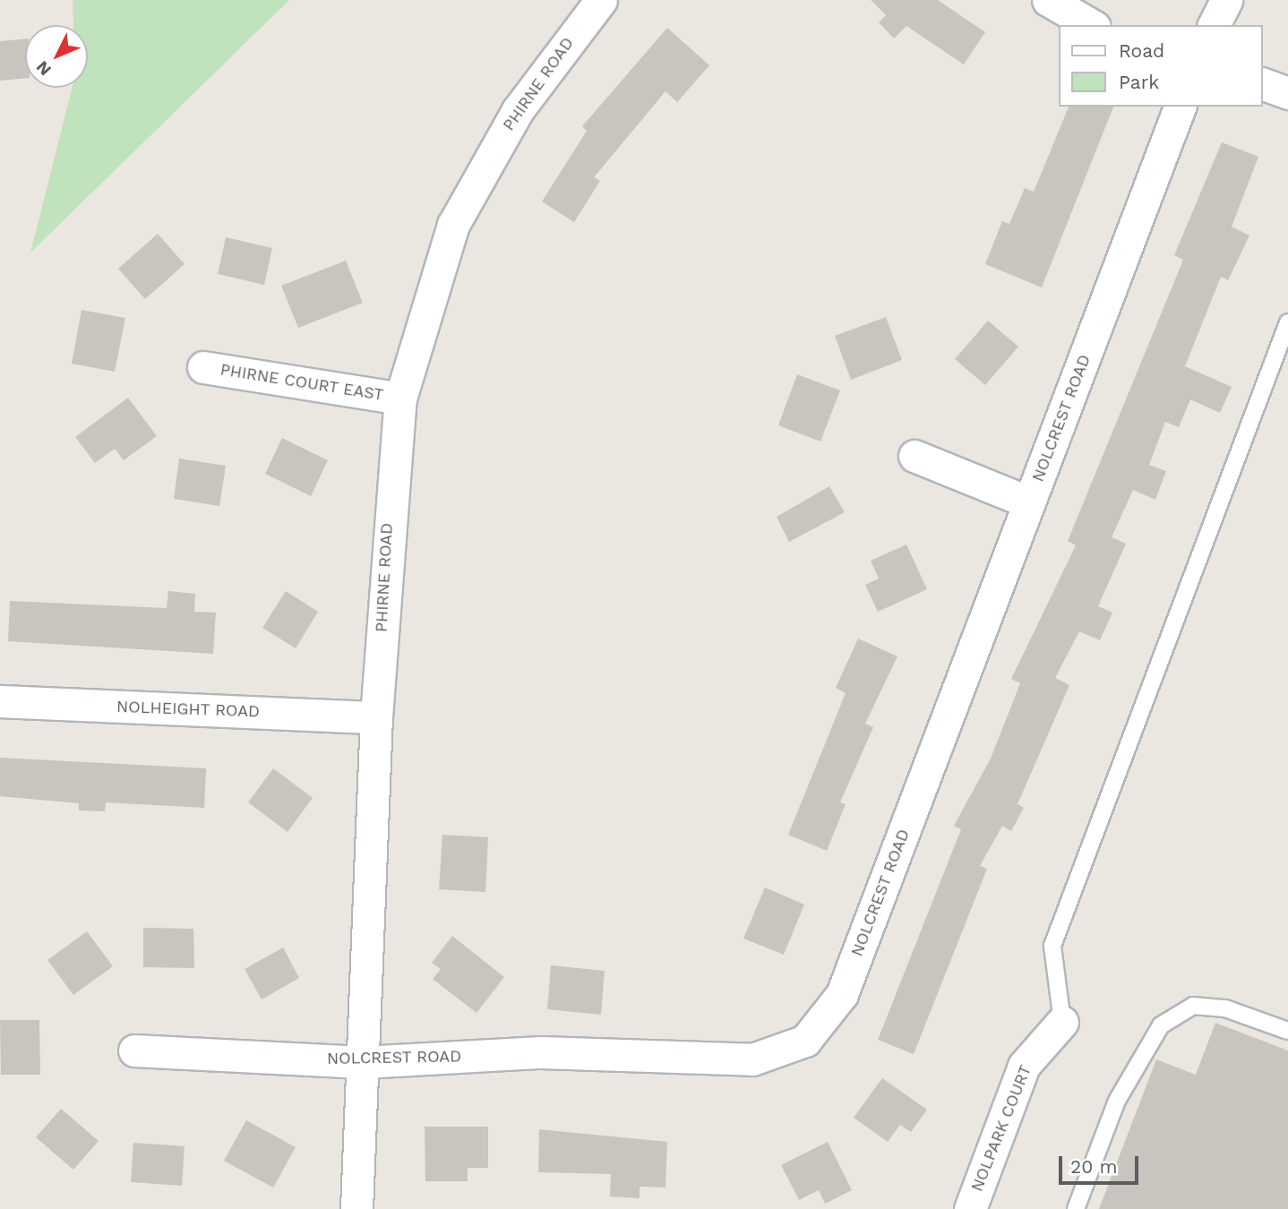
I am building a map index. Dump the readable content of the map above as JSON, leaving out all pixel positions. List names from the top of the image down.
{
  "streets": {
    "street": [
      "PHIRNE ROAD",
      "PHIRNE COURT EAST",
      "NOLCREST ROAD",
      "NOLHEIGHT ROAD",
      "NOLPARK COURT"
    ]
  },
  "crossings": [
    ["PHIRNE ROAD", "PHIRNE COURT EAST"],
    ["PHIRNE ROAD", "NOLCREST ROAD"],
    ["PHIRNE ROAD", "NOLHEIGHT ROAD"]
  ],
  "legend": ["Road", "Park"],
  "scale_bar": "20 m",
  "north": "bottom left"
}
